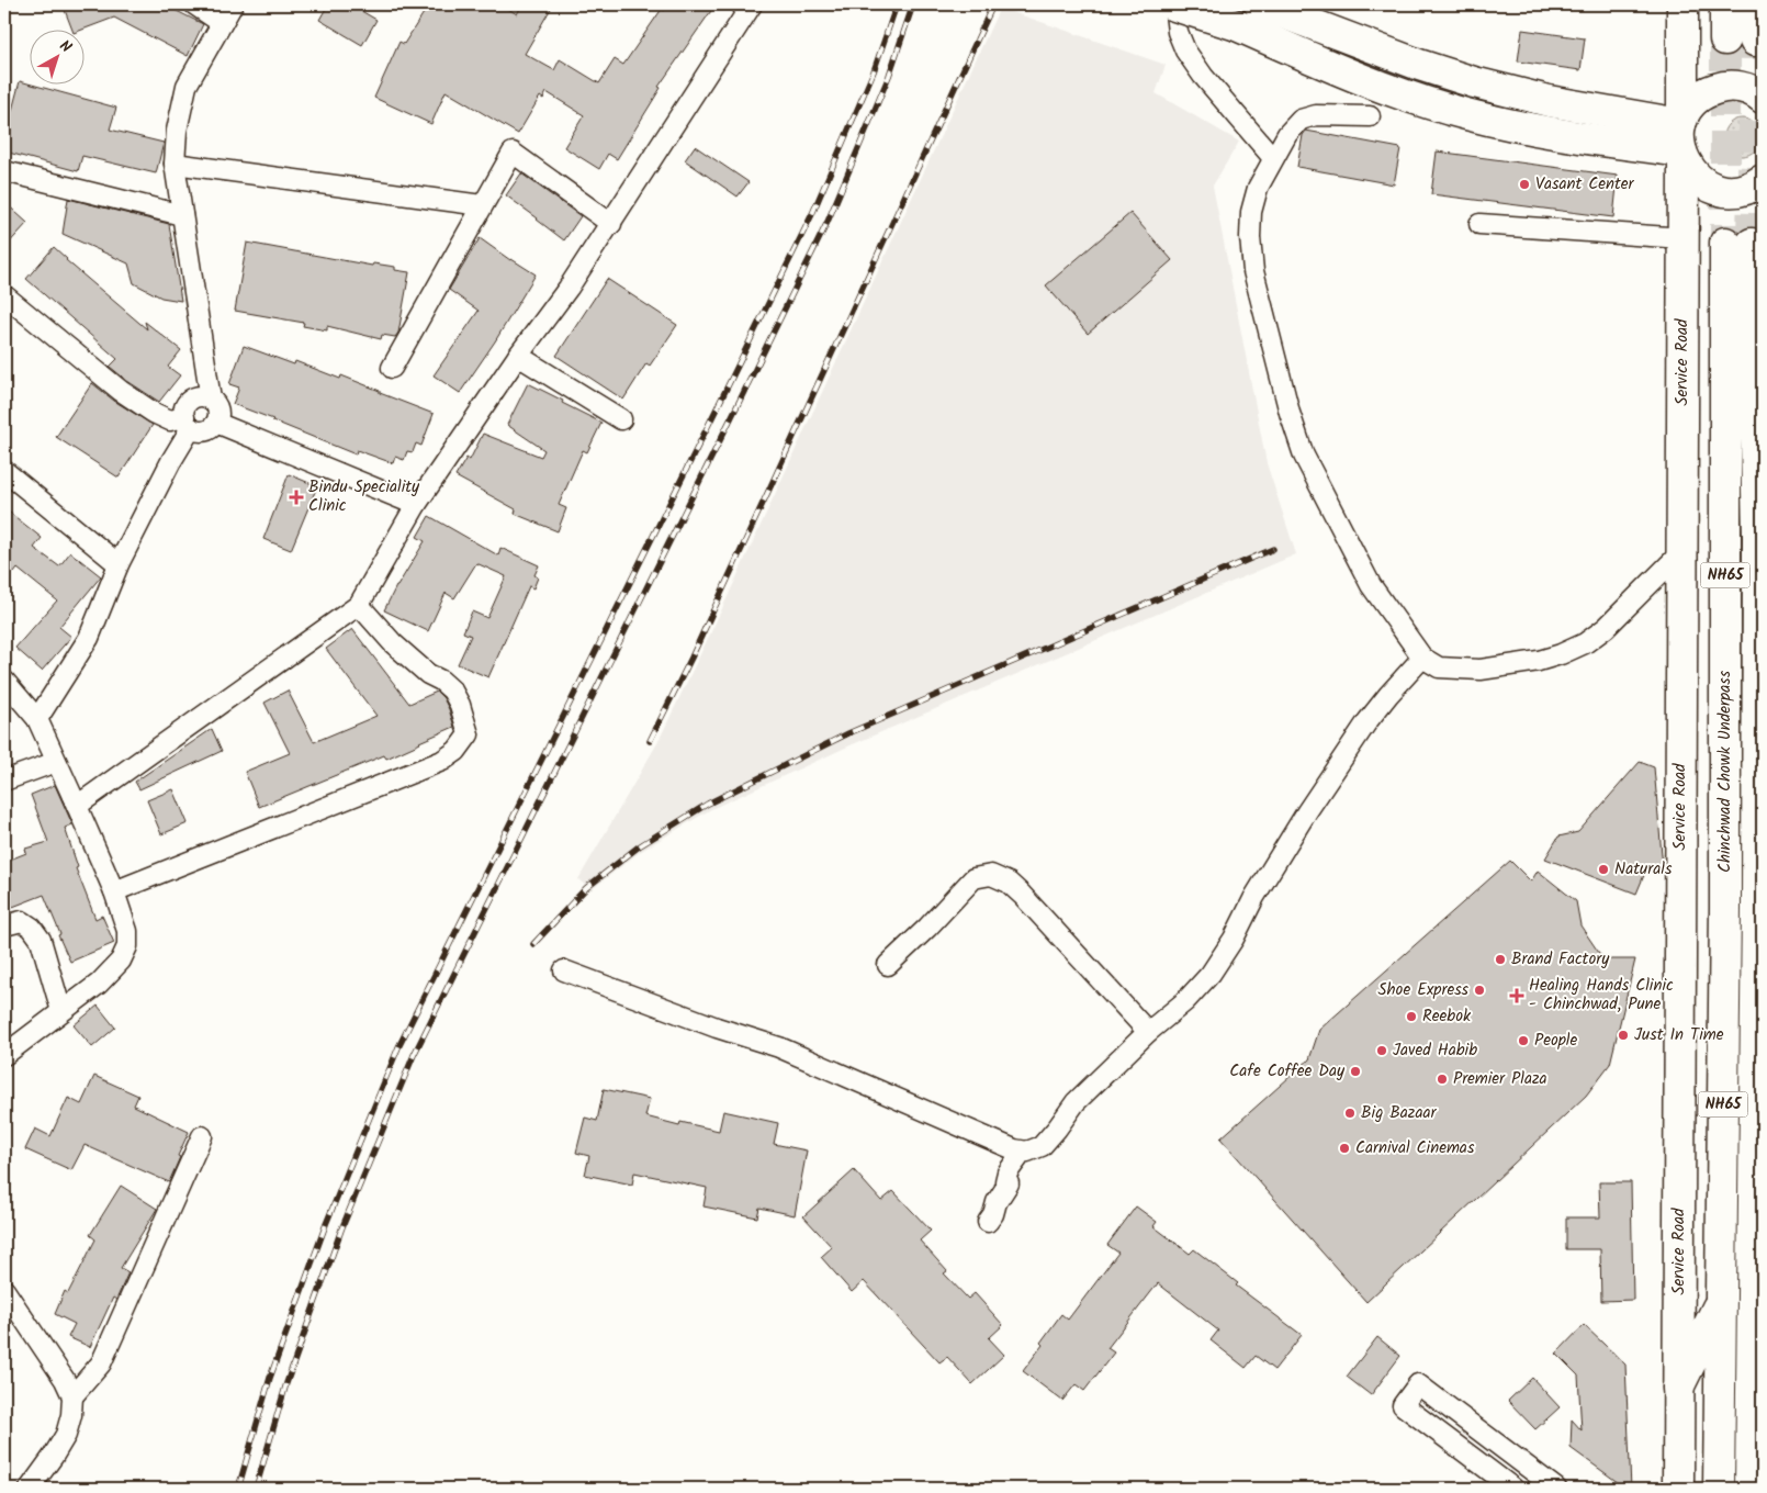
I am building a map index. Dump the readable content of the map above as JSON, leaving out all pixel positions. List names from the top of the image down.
{
  "streets": {
    "main road": ["Service Road", "NH65", "Chinchwad Chowk Underpass"]
  },
  "crossings": [
    ["NH65", "Chinchwad Chowk Underpass"]
  ],
  "places": {
    "other": [
      "Vasant Center",
      "Naturals",
      "Brand Factory",
      "Shoe Express",
      "Reebok",
      "Just In Time",
      "People",
      "Javed Habib",
      "Cafe Coffee Day",
      "Premier Plaza",
      "Big Bazaar",
      "Carnival Cinemas"
    ],
    "health": ["Bindu Speciality Clinic", "Healing Hands Clinic - Chinchwad, Pune"]
  },
  "north": "top right"
}
